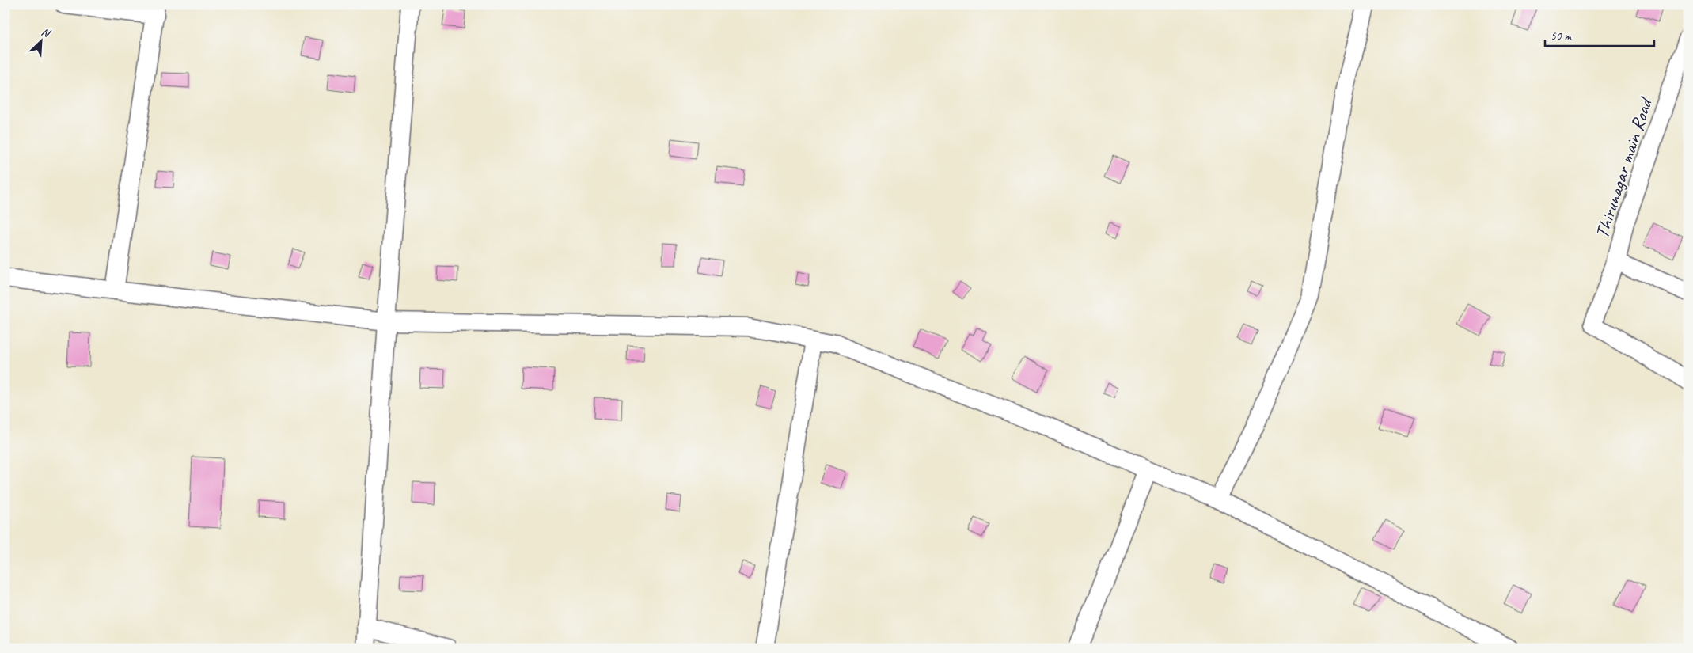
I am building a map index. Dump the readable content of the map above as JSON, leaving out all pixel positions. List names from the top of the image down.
{
  "streets": {
    "street": ["Thirunagar main Road"]
  },
  "scale_bar": "50 m",
  "north": "top right"
}
